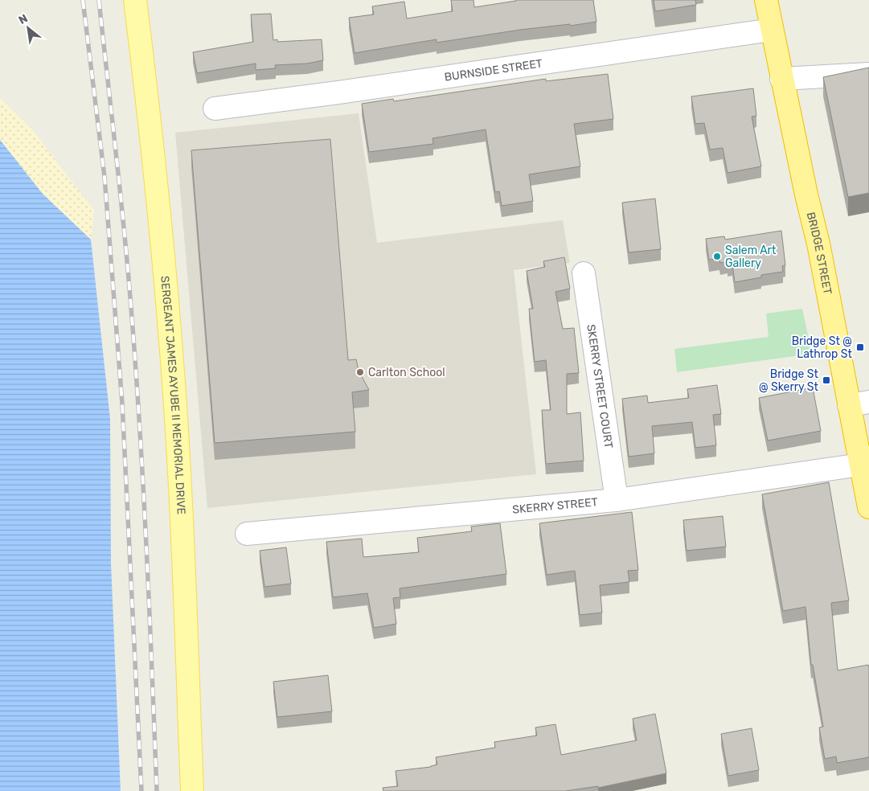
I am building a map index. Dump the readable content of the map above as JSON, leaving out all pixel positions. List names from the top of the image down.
{
  "streets": {
    "highway": ["BRIDGE STREET"],
    "main road": ["SERGEANT JAMES AYUBE II MEMORIAL DRIVE"],
    "street": ["BURNSIDE STREET", "SKERRY STREET COURT", "SKERRY STREET"]
  },
  "crossings": [
    ["BURNSIDE STREET", "BRIDGE STREET"],
    ["BRIDGE STREET", "SKERRY STREET"],
    ["SKERRY STREET COURT", "SKERRY STREET"]
  ],
  "places": {
    "other": ["Salem Art Gallery", "Carlton School"],
    "transit": ["Bridge St @ Lathrop St", "Bridge St @ Skerry St"]
  },
  "north": "top left"
}
